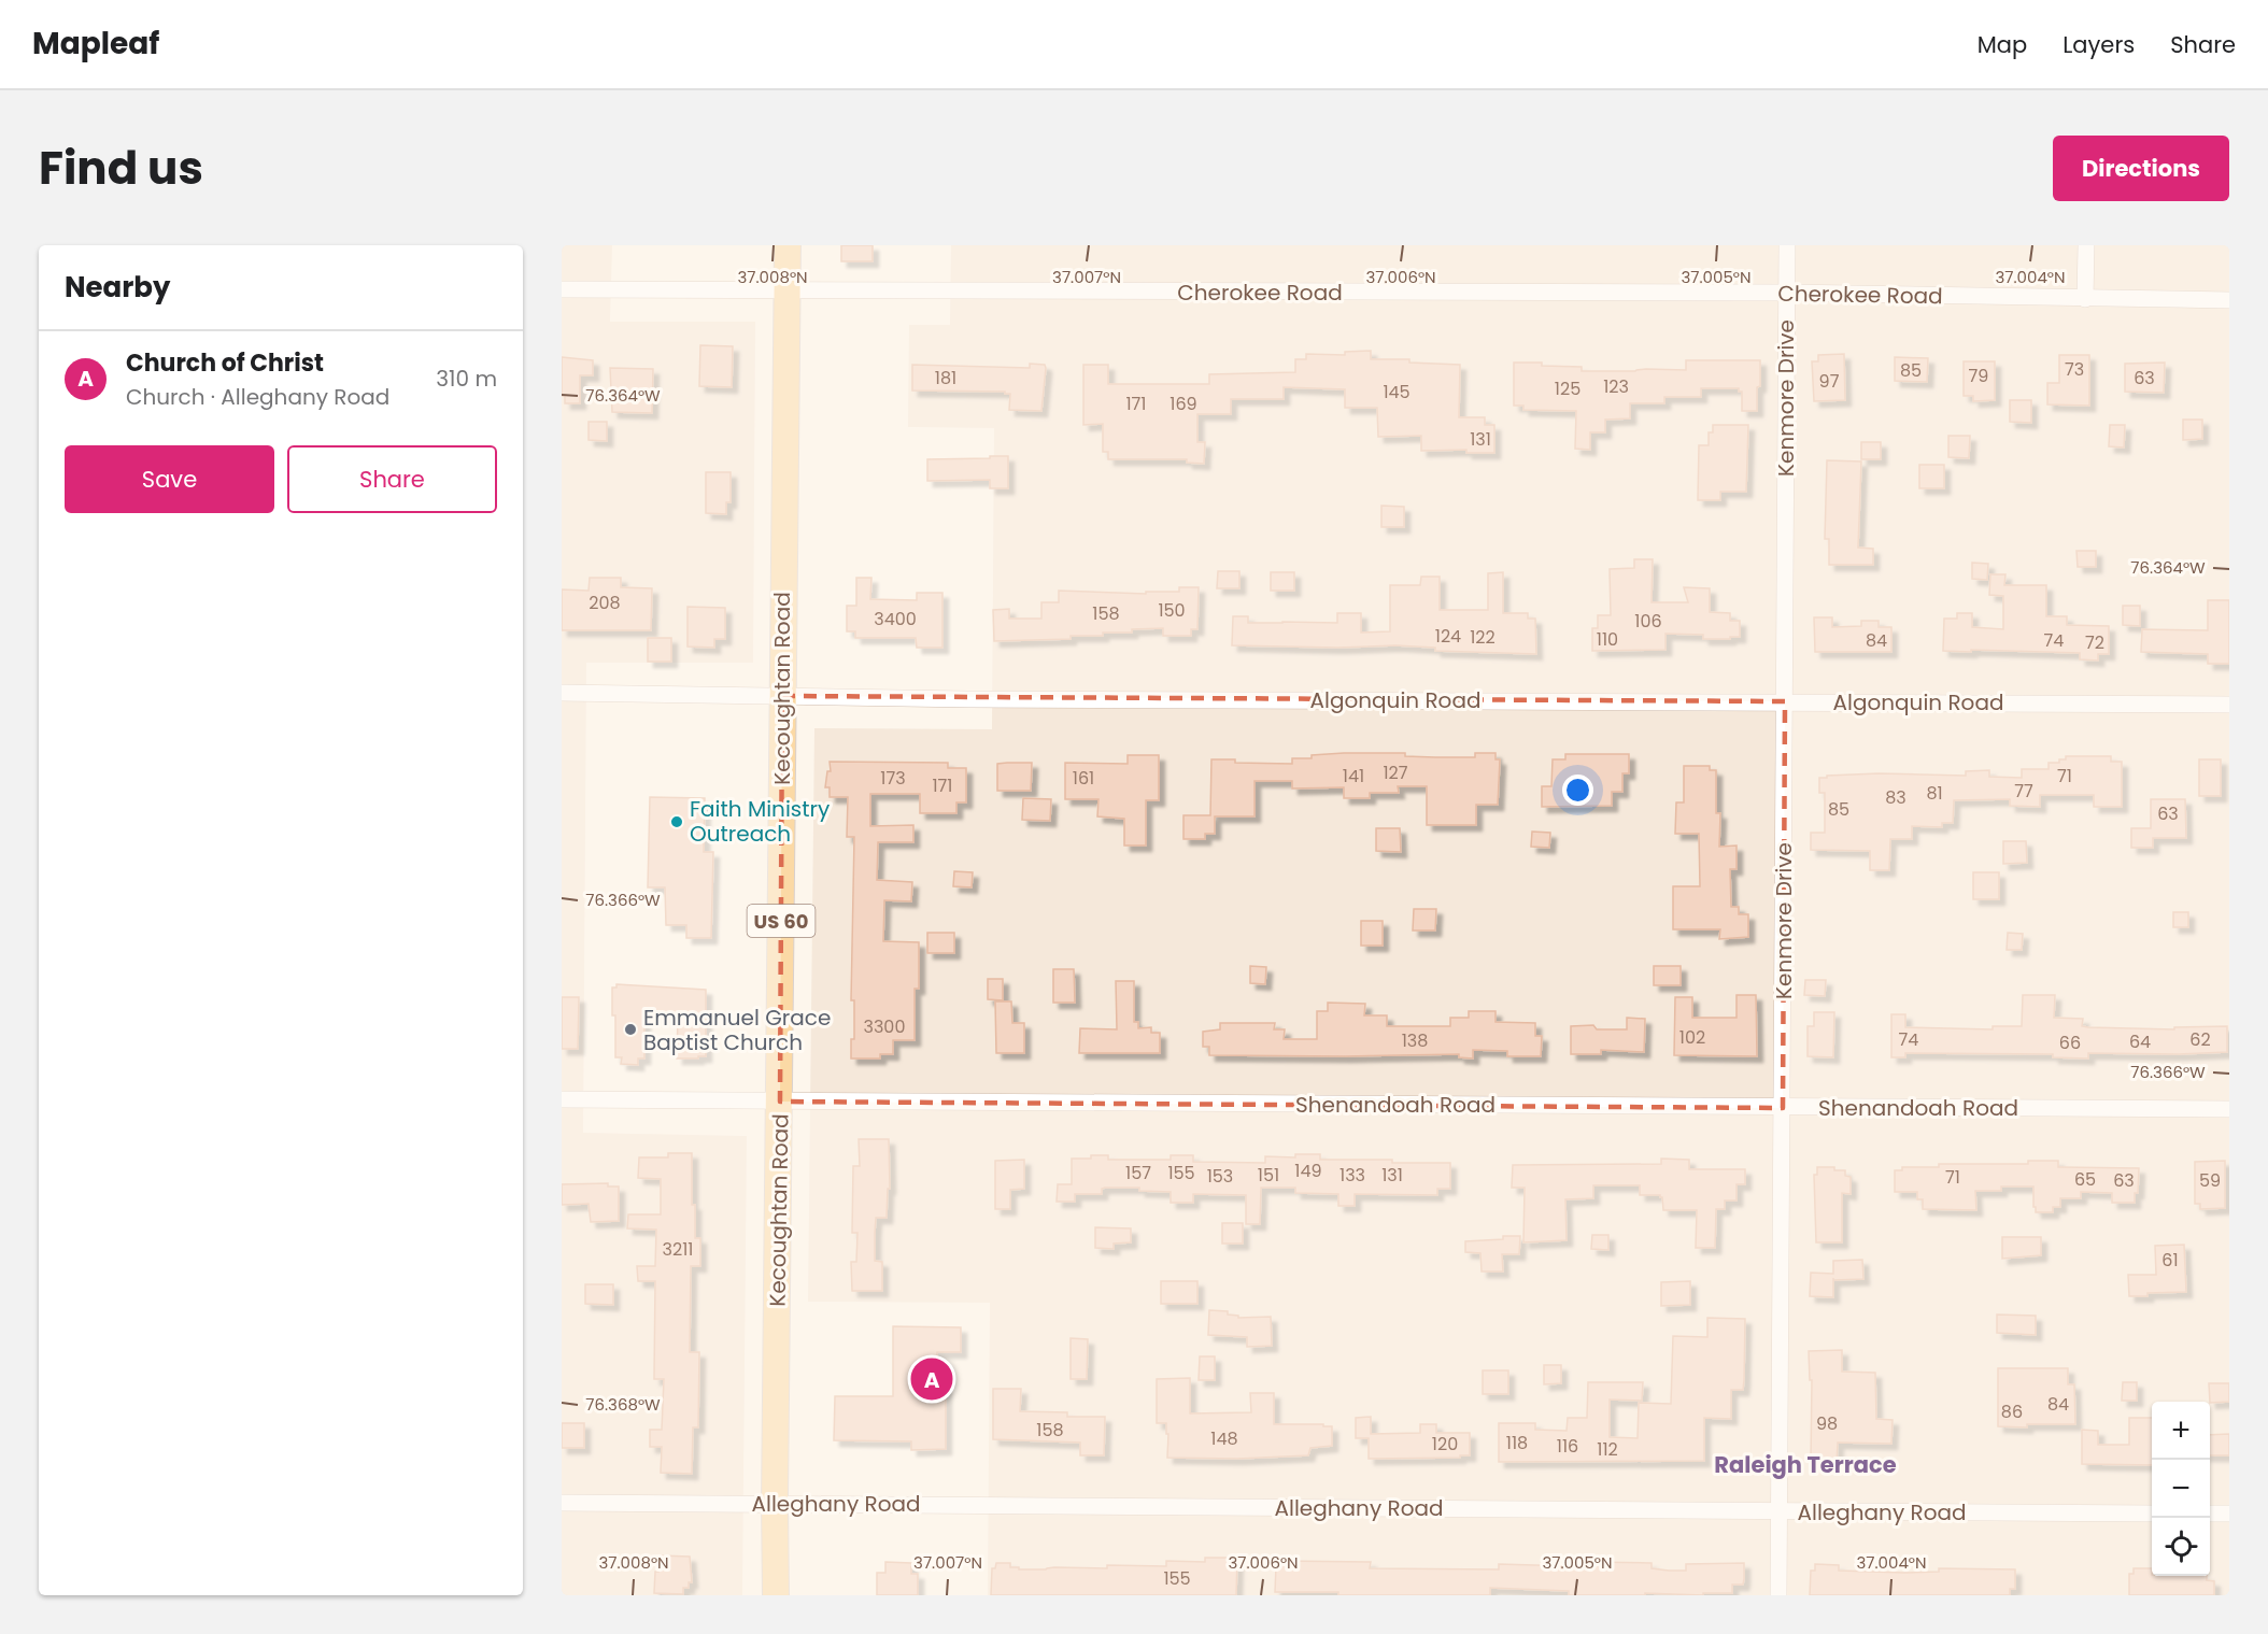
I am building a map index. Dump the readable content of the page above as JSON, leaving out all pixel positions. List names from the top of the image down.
{
  "streets": {
    "main road": ["Kecoughtan Road", "US 60"],
    "street": [
      "Cherokee Road",
      "Kenmore Drive",
      "Algonquin Road",
      "Shenandoah Road",
      "Alleghany Road"
    ]
  },
  "crossings": [
    ["Cherokee Road", "Kenmore Drive"],
    ["Cherokee Road", "Kecoughtan Road"],
    ["Kenmore Drive", "Algonquin Road"],
    ["Kenmore Drive", "Shenandoah Road"],
    ["Kenmore Drive", "Alleghany Road"],
    ["Kecoughtan Road", "Algonquin Road"],
    ["Kecoughtan Road", "Shenandoah Road"],
    ["Kecoughtan Road", "Alleghany Road"]
  ],
  "districts": ["Raleigh Terrace"],
  "places": ["Faith Ministry Outreach", "Emmanuel Grace Baptist Church"],
  "house_numbers": [
    "73",
    "85",
    "79",
    "181",
    "63",
    "97",
    "123",
    "125",
    "145",
    "171",
    "169",
    "131",
    "208",
    "150",
    "158",
    "3400",
    "106",
    "124",
    "122",
    "110",
    "84",
    "74",
    "72",
    "127",
    "141",
    "71",
    "173",
    "161",
    "171",
    "77",
    "81",
    "83",
    "85",
    "63",
    "3300",
    "102",
    "74",
    "62",
    "138",
    "64",
    "66",
    "149",
    "157",
    "155",
    "151",
    "133",
    "131",
    "153",
    "71",
    "65",
    "63",
    "59",
    "3211",
    "61",
    "84",
    "86",
    "98",
    "158",
    "148",
    "118",
    "120",
    "116",
    "112",
    "155"
  ],
  "page": {
    "header": "Mapleaf",
    "nav": ["Map", "Layers", "Share"],
    "title": "Find us",
    "buttons": [
      "Directions",
      ["Save", "Share"]
    ],
    "heading": "Nearby",
    "list": [
      {
        "mark": "A",
        "name": "Church of Christ",
        "note": "Church · Alleghany Road",
        "value": "310 m"
      }
    ],
    "pins": "A",
    "map_buttons": ["+", "−"]
  },
  "coordinates": [
    "37.008°N",
    "37.007°N",
    "37.006°N",
    "37.005°N",
    "37.004°N",
    "76.364°W",
    "76.366°W",
    "76.368°W"
  ]
}
